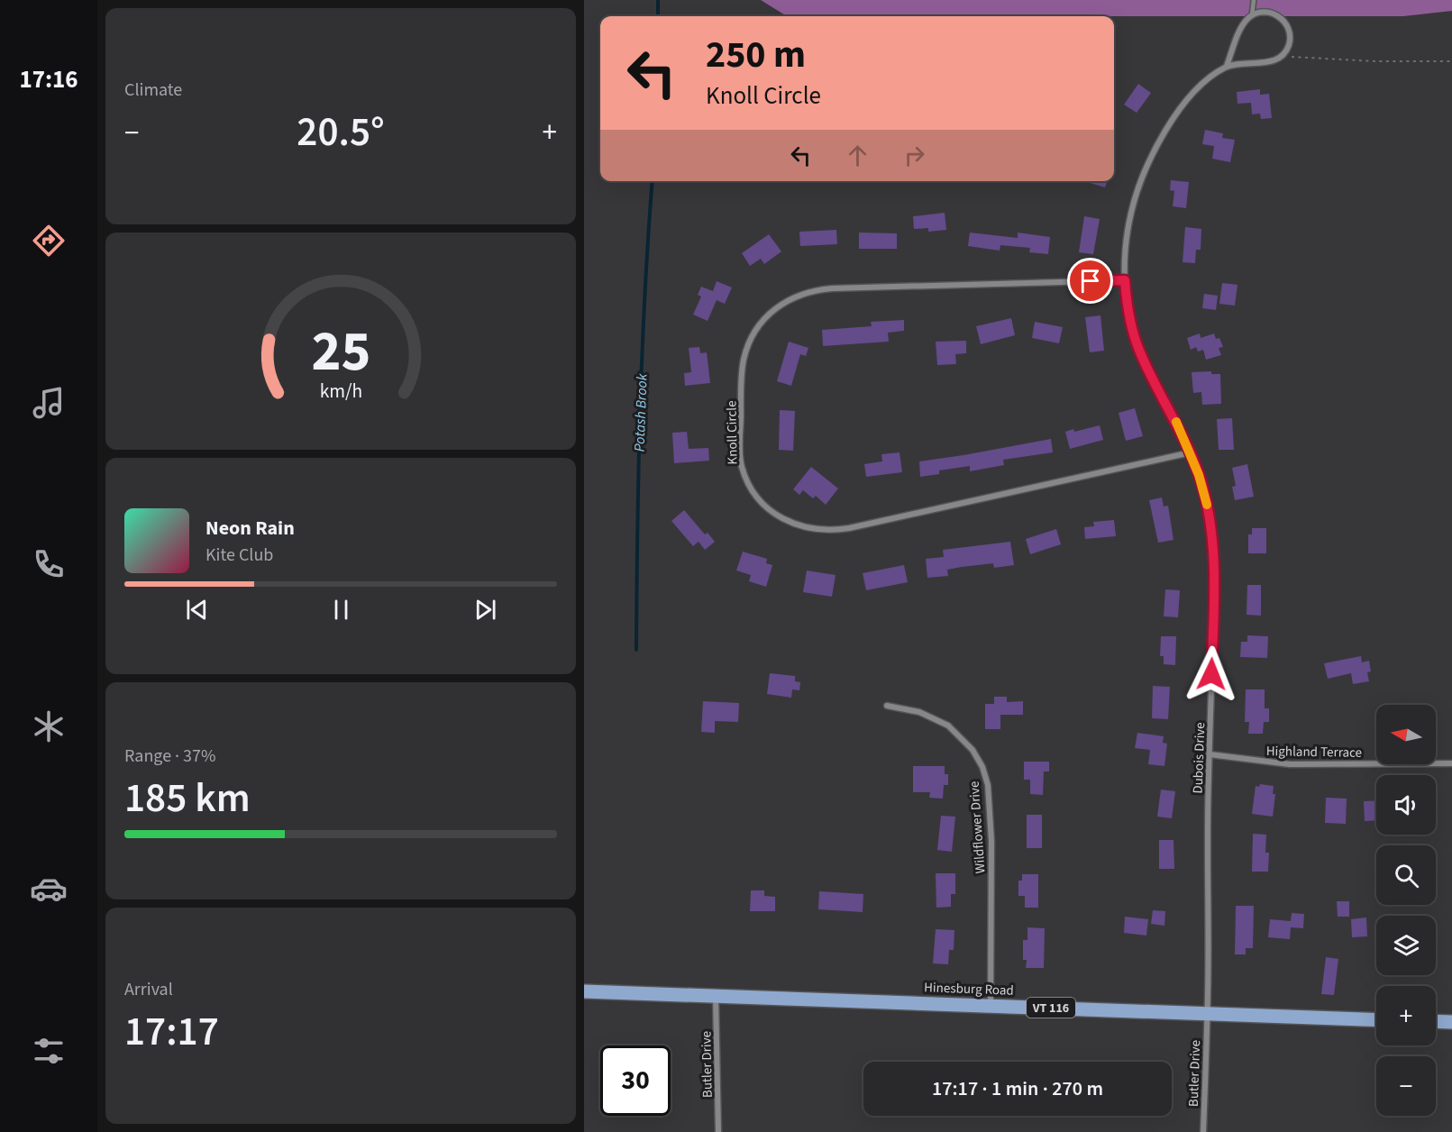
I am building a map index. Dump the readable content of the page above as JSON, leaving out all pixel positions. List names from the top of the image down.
{
  "streets": {
    "main road": ["Hinesburg Road", "VT 116"],
    "street": [
      "Knoll Circle",
      "Highland Terrace",
      "Dubois Drive",
      "Wildflower Drive",
      "Butler Drive"
    ]
  },
  "crossings": [
    ["Knoll Circle", "Dubois Drive"],
    ["Highland Terrace", "Dubois Drive"],
    ["Dubois Drive", "Hinesburg Road"],
    ["Dubois Drive", "Butler Drive"],
    ["Wildflower Drive", "Hinesburg Road"],
    ["Hinesburg Road", "Butler Drive"]
  ],
  "water": ["Potash Brook"],
  "north": "left",
  "page": {
    "tabs": "17:16",
    "tile": [
      "Climate",
      ["Range · 37%", "185 km"],
      ["Arrival", "17:17"]
    ],
    "turn": ["250 m", "Knoll Circle"],
    "heat": ["−", "20.5°", "+"],
    "song": ["Neon Rain", "Kite Club"],
    "map_buttons": ["+", "−"],
    "limit": "30",
    "trip": "17:17 · 1 min · 270 m",
    "gauge": ["25", "km/h"]
  }
}
